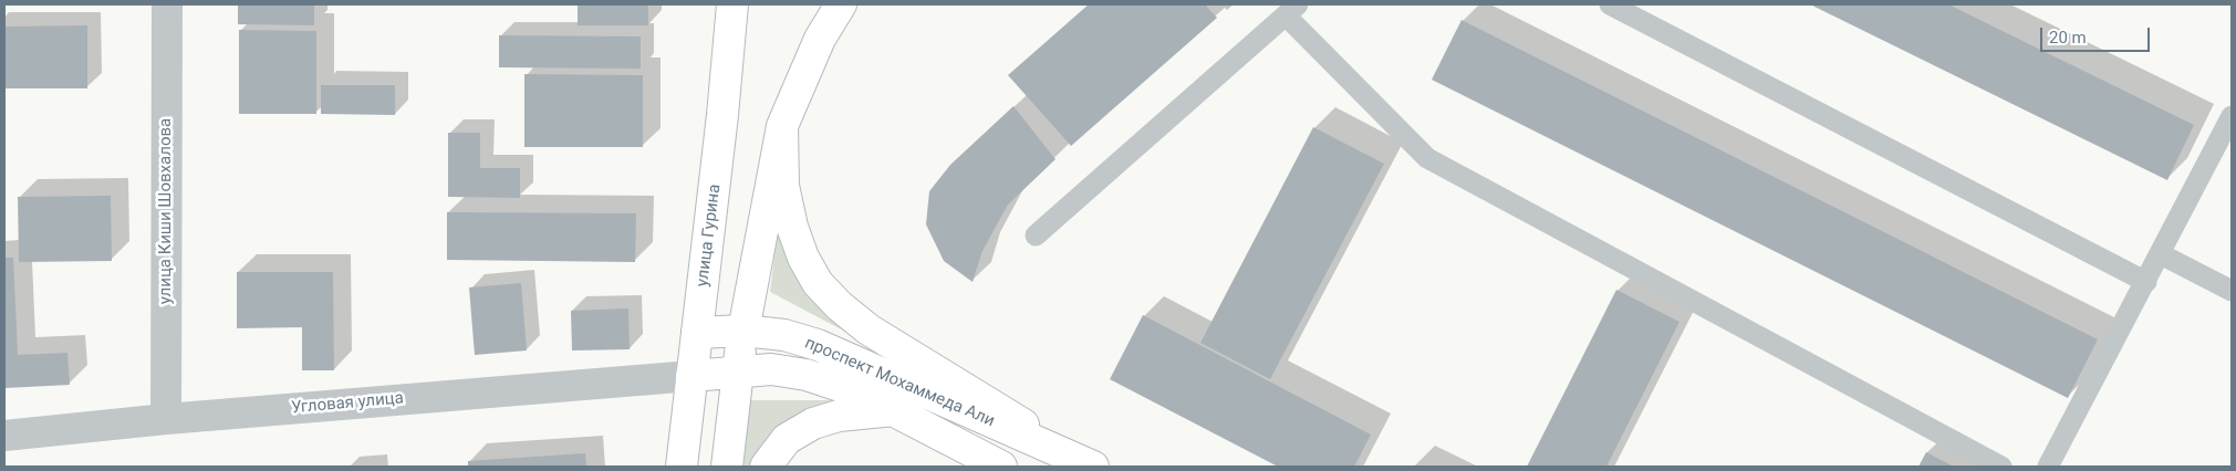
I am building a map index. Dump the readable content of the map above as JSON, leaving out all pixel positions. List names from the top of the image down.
{
  "streets": {
    "main road": ["улица Гурина", "проспект Мохаммеда Али"],
    "street": ["улица Киши Шовхалова", "Угловая улица"]
  },
  "crossings": [
    ["улица Киши Шовхалова", "Угловая улица"],
    ["улица Гурина", "проспект Мохаммеда Али"],
    ["улица Гурина", "Угловая улица"],
    ["проспект Мохаммеда Али", "Угловая улица"]
  ],
  "scale_bar": "20 m"
}
